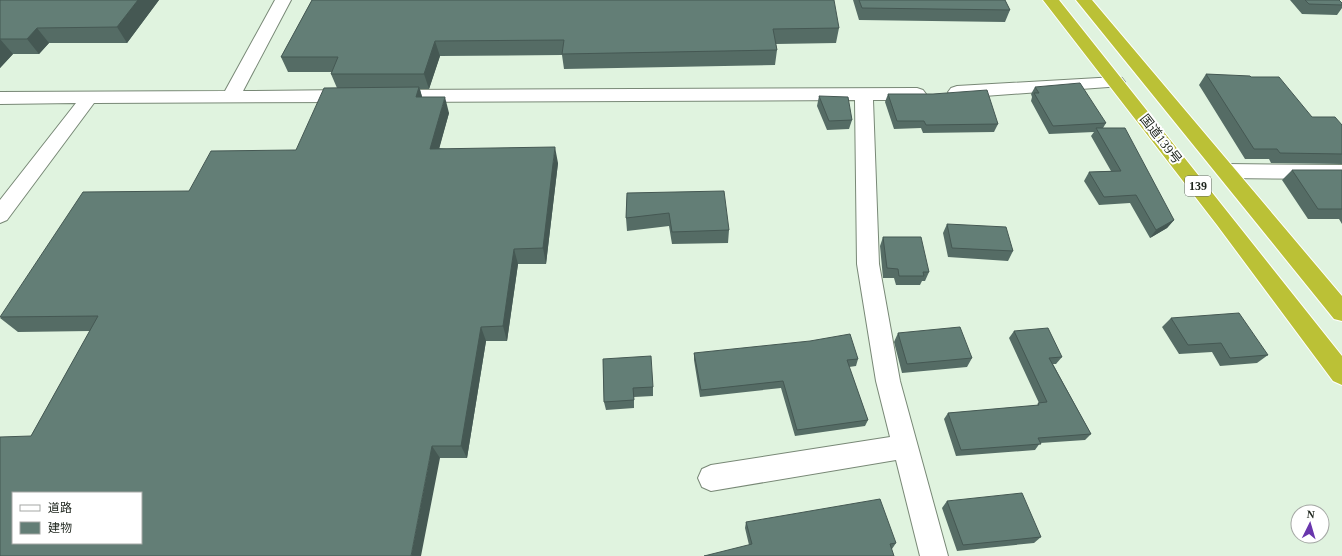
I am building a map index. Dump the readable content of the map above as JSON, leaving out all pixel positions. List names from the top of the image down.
{
  "streets": {
    "highway": ["国道139号", "139"]
  },
  "legend": ["道路", "建物"],
  "north": "top"
}
